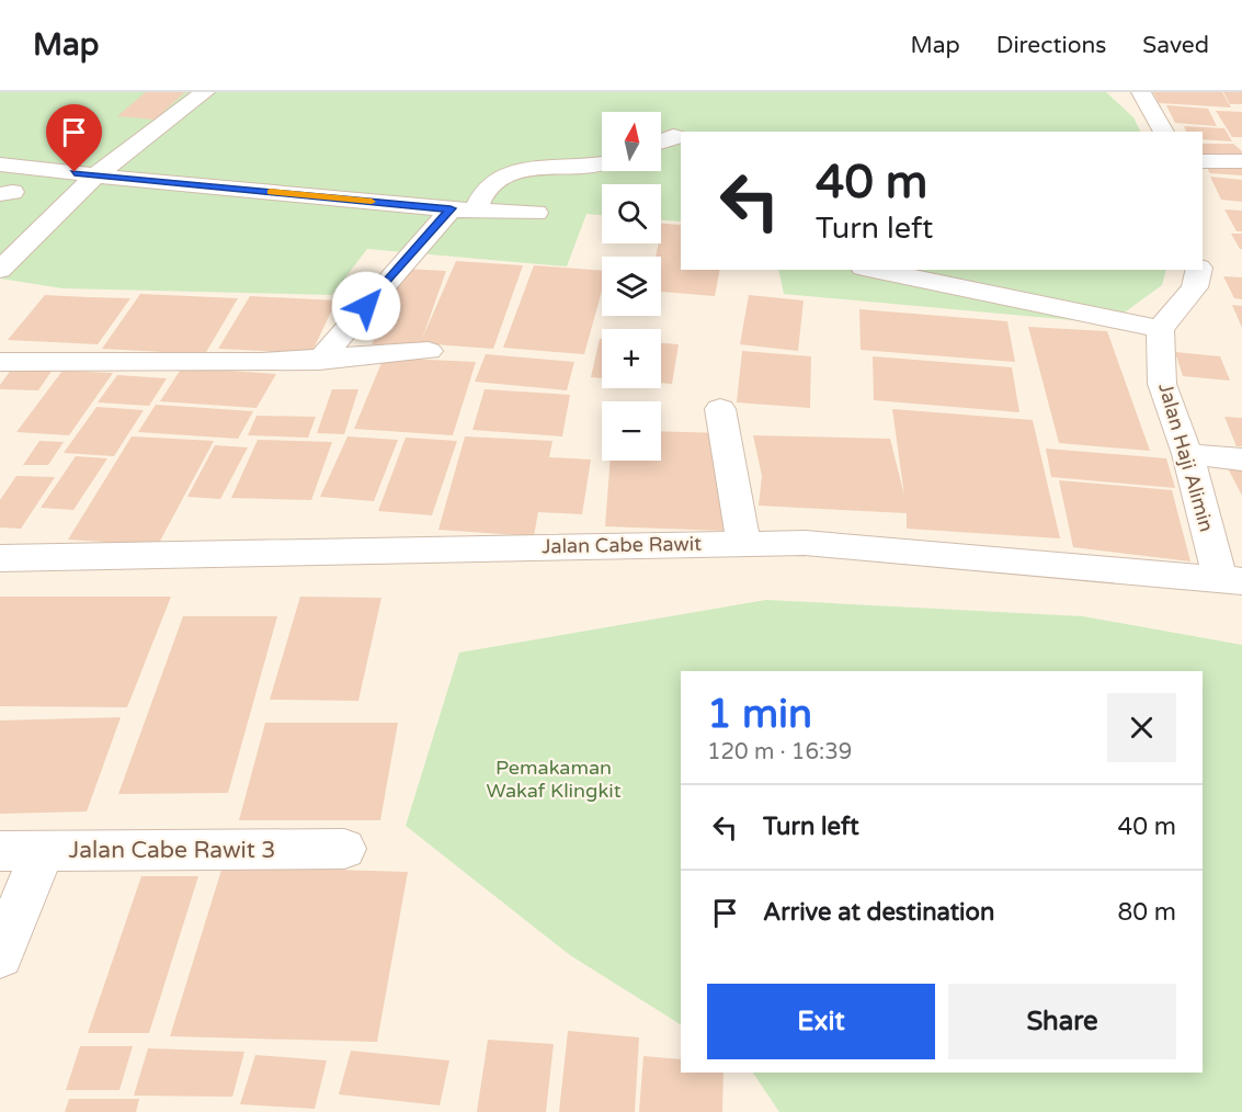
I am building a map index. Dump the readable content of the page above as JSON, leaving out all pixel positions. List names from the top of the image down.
{
  "streets": {
    "street": ["Jalan Haji Alimin", "Jalan Cabe Rawit", "Jalan Cabe Rawit 3"]
  },
  "crossings": [
    ["Jalan Haji Alimin", "Jalan Cabe Rawit"]
  ],
  "parks": ["Pemakaman Wakaf Klingkit"],
  "north": "top",
  "page": {
    "header": "Map",
    "nav": ["Map", "Directions", "Saved"],
    "map_buttons": ["+", "−"],
    "turn": ["40 m", "Turn left"],
    "heading": ["1 min", "120 m · 16:39"],
    "list": [
      {
        "name": "Turn left",
        "value": "40 m"
      },
      {
        "name": "Arrive at destination",
        "value": "80 m"
      }
    ],
    "buttons": ["Exit", "Share"]
  }
}
